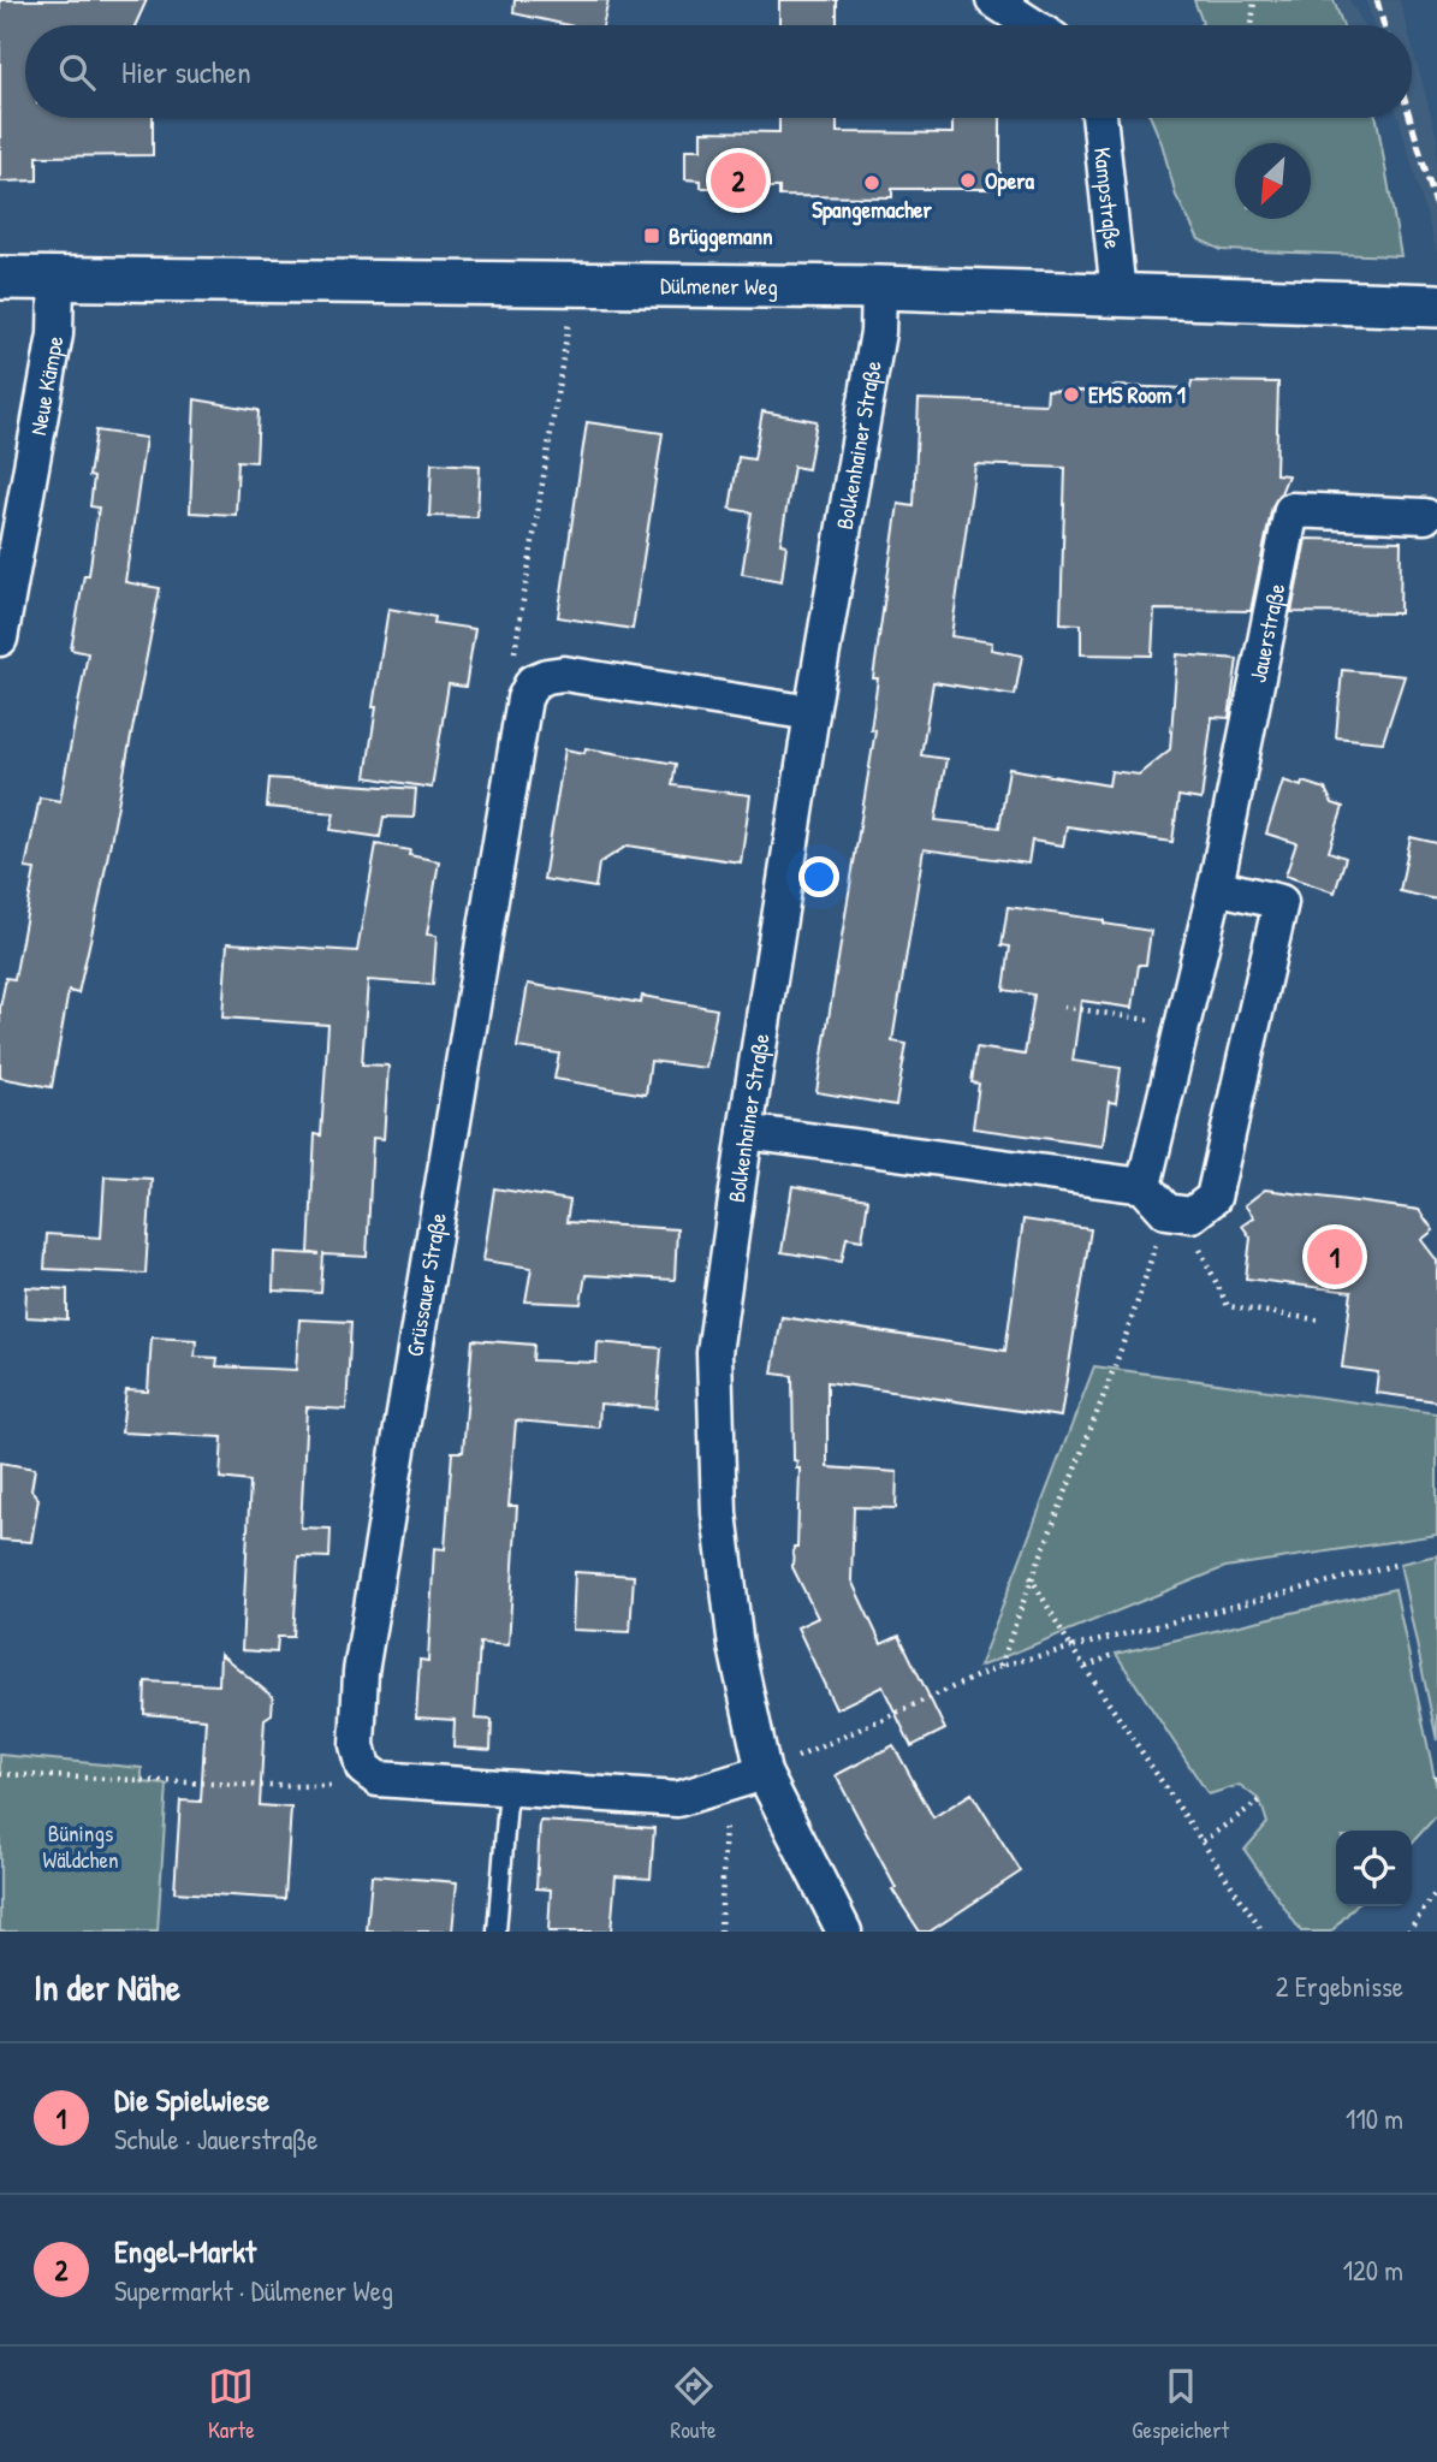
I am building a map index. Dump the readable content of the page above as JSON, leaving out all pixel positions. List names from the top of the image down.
{
  "streets": {
    "street": [
      "Kampstraße",
      "Dülmener Weg",
      "Neue Kämpe",
      "Bolkenhainer Straße",
      "Jauerstraße",
      "Grüssauer Straße"
    ]
  },
  "crossings": [
    ["Kampstraße", "Dülmener Weg"],
    ["Dülmener Weg", "Neue Kämpe"],
    ["Dülmener Weg", "Bolkenhainer Straße"]
  ],
  "parks": ["Bünings Wäldchen"],
  "places": {
    "other": ["Opera", "Spangemacher", "EMS Room 1"],
    "transit": ["Brüggemann"]
  },
  "north": "bottom left",
  "page": {
    "search": "Hier suchen",
    "pins": ["2", "1"],
    "heading": ["In der Nähe", "2 Ergebnisse"],
    "list": [
      {
        "mark": "1",
        "name": "Die Spielwiese",
        "note": "Schule · Jauerstraße",
        "value": "110 m"
      },
      {
        "mark": "2",
        "name": "Engel-Markt",
        "note": "Supermarkt · Dülmener Weg",
        "value": "120 m"
      }
    ],
    "nav": ["Karte", "Route", "Gespeichert"]
  }
}
